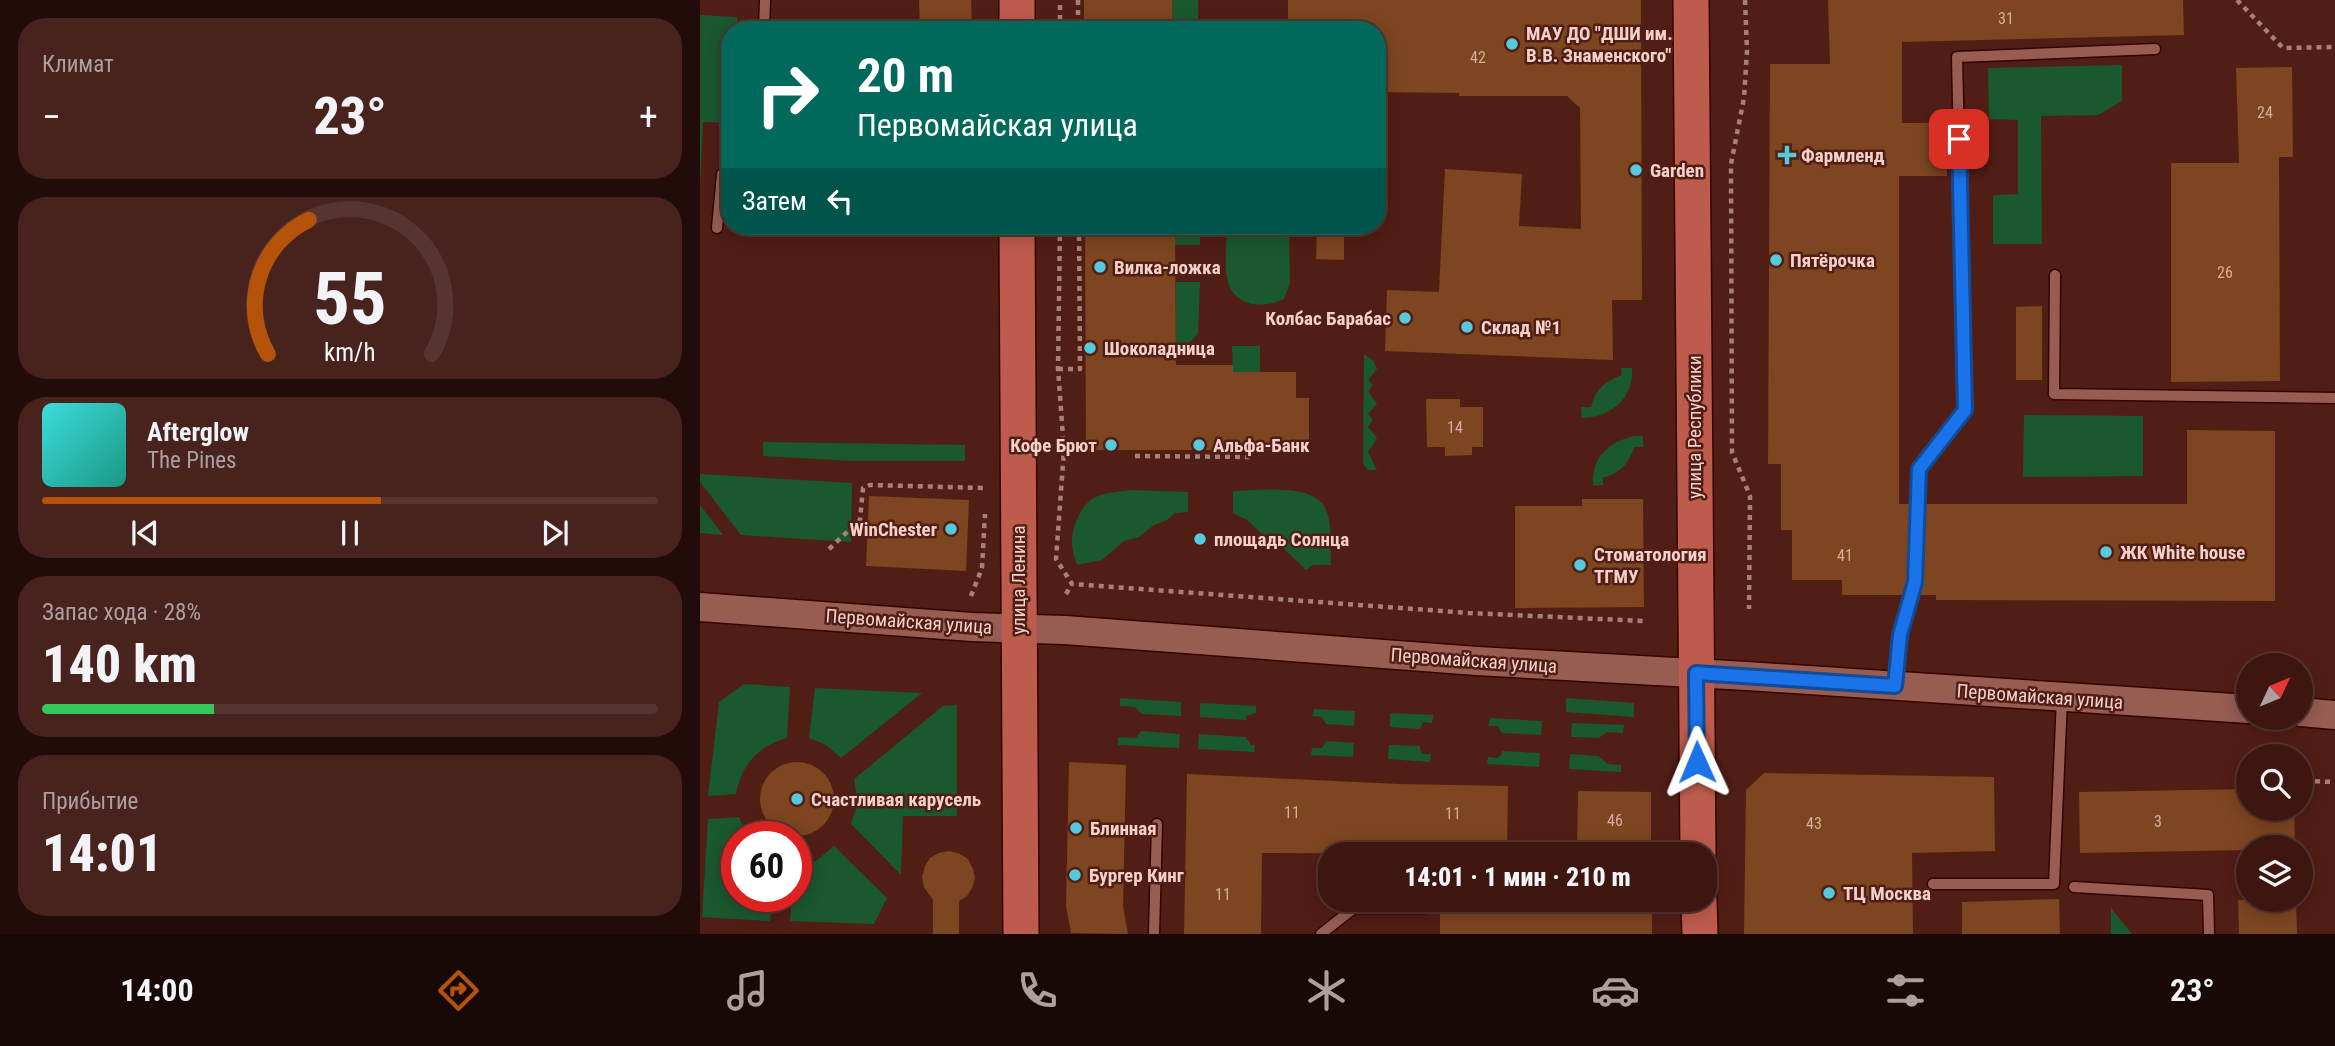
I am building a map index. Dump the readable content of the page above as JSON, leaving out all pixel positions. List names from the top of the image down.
{
  "streets": {
    "main road": ["улица Республики", "улица Ленина"],
    "street": ["Первомайская улица"]
  },
  "crossings": [
    ["улица Республики", "Первомайская улица"],
    ["улица Ленина", "Первомайская улица"]
  ],
  "places": {
    "other": [
      "МАУ ДО \"ДШИ им. В.В. Знаменского\"",
      "Garden",
      "Пятёрочка",
      "Вилка-ложка",
      "Колбас Барабас",
      "Склад №1",
      "Шоколадница",
      "Кофе Брют",
      "Альфа-Банк",
      "WinChester",
      "площадь Солнца",
      "ЖК White house",
      "Стоматология ТГМУ",
      "Счастливая карусель",
      "Блинная",
      "Бургер Кинг",
      "ТЦ Москва"
    ],
    "health": ["Фармленд"]
  },
  "house_numbers": [
    "31",
    "42",
    "24",
    "26",
    "14",
    "41",
    "11",
    "11",
    "46",
    "3",
    "43",
    "11"
  ],
  "north": "top right",
  "page": {
    "tile": [
      "Климат",
      ["Запас хода · 28%", "140 km"],
      ["Прибытие", "14:01"]
    ],
    "turn": ["20 m", "Первомайская улица"],
    "heat": ["−", "23°", "+"],
    "then": "Затем",
    "song": ["Afterglow", "The Pines"],
    "limit": "60",
    "trip": "14:01 · 1 мин · 210 m",
    "tabs": ["14:00", "23°"],
    "gauge": ["55", "km/h"]
  }
}
